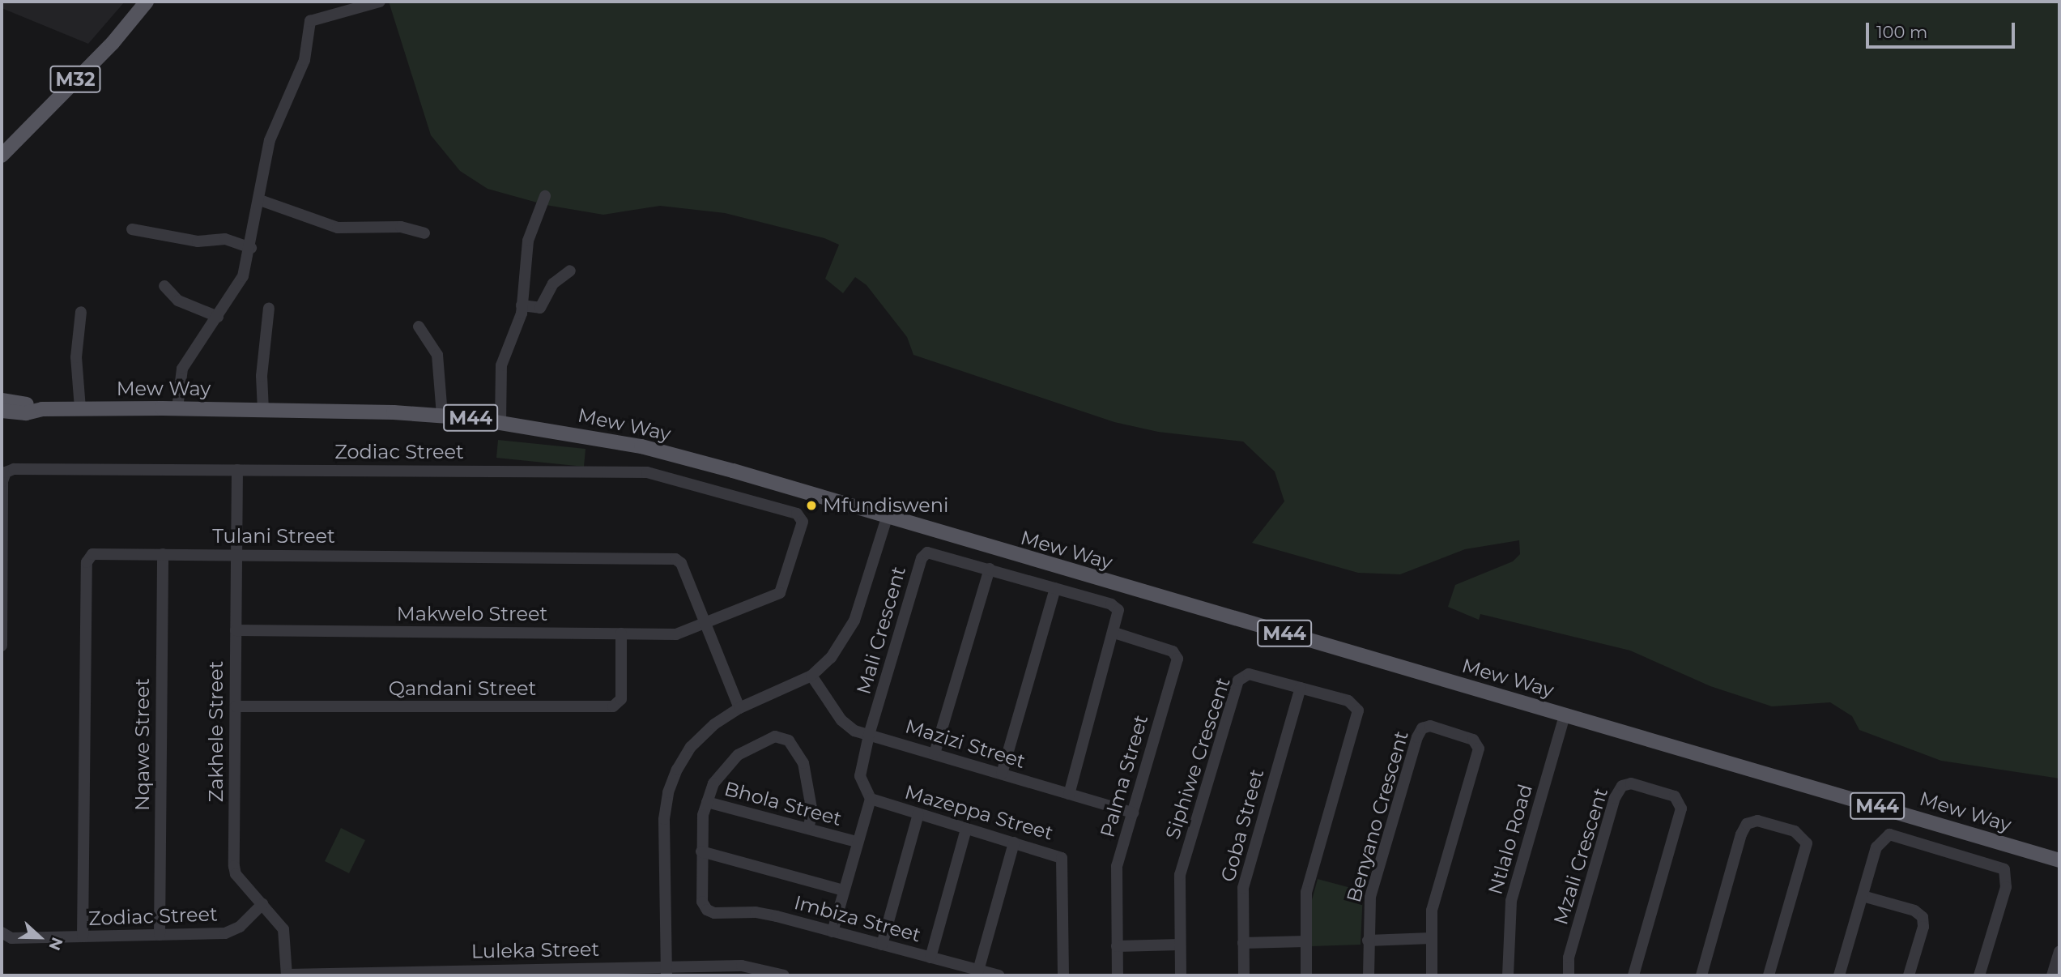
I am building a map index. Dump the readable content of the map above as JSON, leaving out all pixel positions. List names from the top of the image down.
{
  "streets": {
    "main road": ["M32", "Mew Way", "M44"],
    "street": [
      "Zodiac Street",
      "Tulani Street",
      "Makwelo Street",
      "Mali Crescent",
      "Qandani Street",
      "Zakhele Street",
      "Mazizi Street",
      "Nqawe Street",
      "Siphiwe Crescent",
      "Palma Street",
      "Bhola Street",
      "Mazeppa Street",
      "Benyano Crescent",
      "Goba Street",
      "Ntlalo Road",
      "Mzali Crescent",
      "Imbiza Street",
      "Luleka Street"
    ]
  },
  "crossings": [
    ["Mew Way", "Ntlalo Road"],
    ["Zodiac Street", "Tulani Street"],
    ["Zodiac Street", "Makwelo Street"],
    ["Zodiac Street", "Zakhele Street"],
    ["Zodiac Street", "Nqawe Street"],
    ["Tulani Street", "Makwelo Street"],
    ["Tulani Street", "Zakhele Street"],
    ["Tulani Street", "Nqawe Street"],
    ["Makwelo Street", "Qandani Street"],
    ["Makwelo Street", "Zakhele Street"],
    ["Mali Crescent", "Mazizi Street"],
    ["Mali Crescent", "Palma Street"],
    ["Mali Crescent", "Mazeppa Street"],
    ["Qandani Street", "Zakhele Street"],
    ["Zakhele Street", "Luleka Street"],
    ["Mazizi Street", "Palma Street"],
    ["Siphiwe Crescent", "Goba Street"],
    ["Bhola Street", "Imbiza Street"]
  ],
  "places": ["Mfundisweni"],
  "scale_bar": "100 m",
  "north": "right"
}
